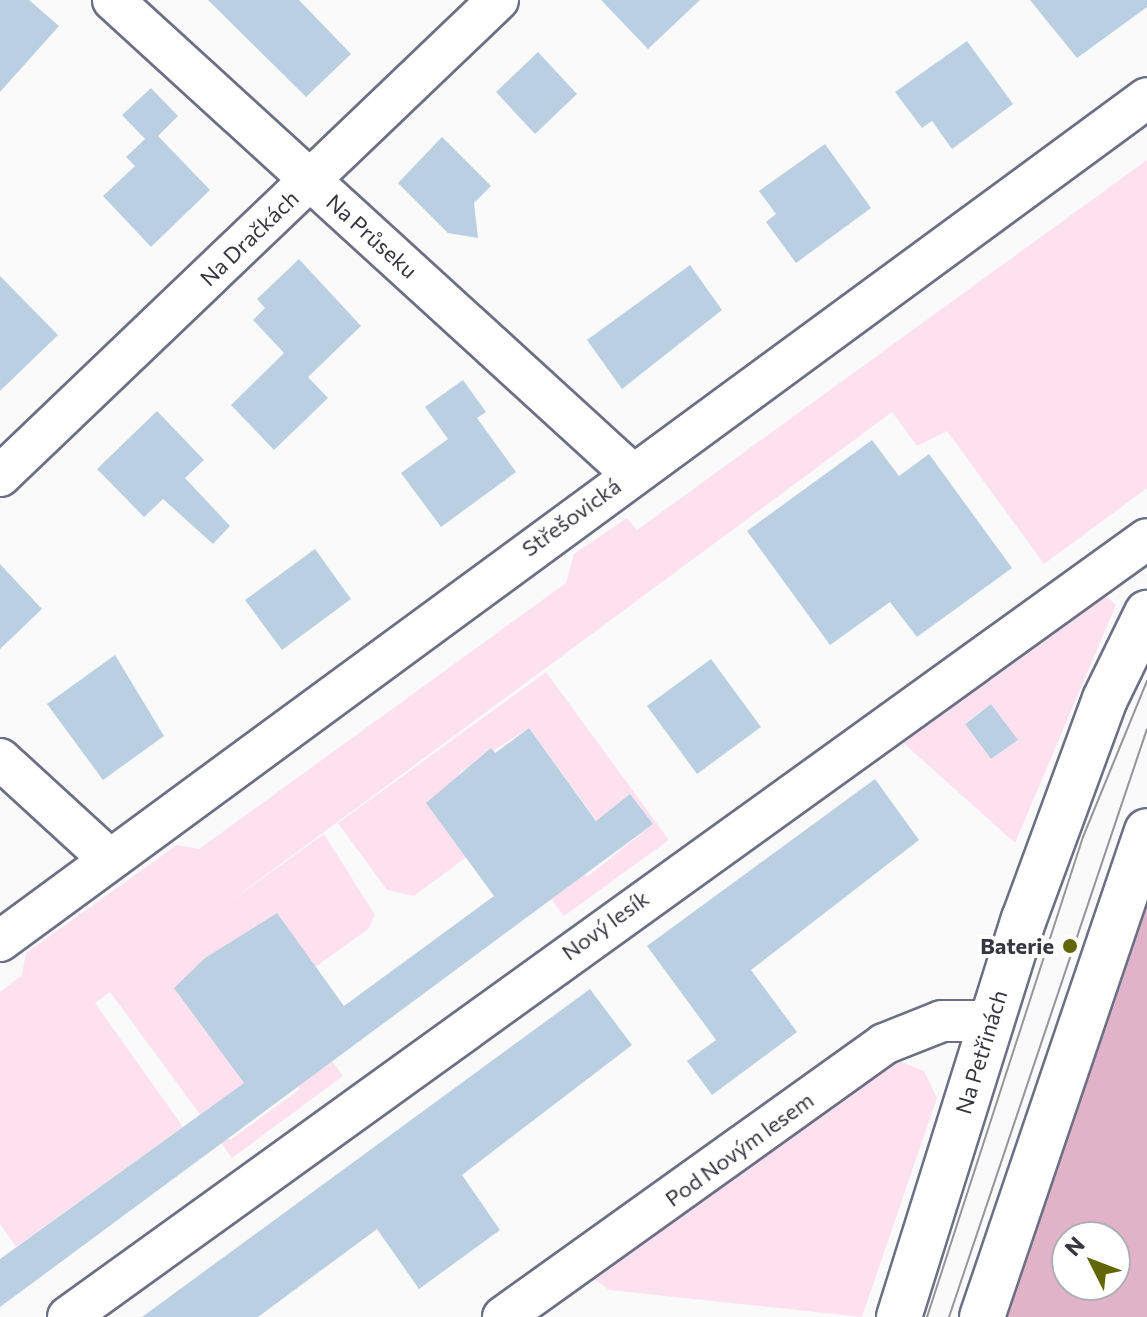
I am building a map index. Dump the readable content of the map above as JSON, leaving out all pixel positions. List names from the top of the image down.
{
  "streets": {
    "street": [
      "Na Průseku",
      "Na Dračkách",
      "Střešovická",
      "Nový lesík",
      "Na Petřinách",
      "Pod Novým lesem"
    ]
  },
  "crossings": [
    ["Na Průseku", "Na Dračkách"],
    ["Na Průseku", "Střešovická"],
    ["Na Petřinách", "Pod Novým lesem"]
  ],
  "places": ["Baterie"],
  "north": "top left"
}
